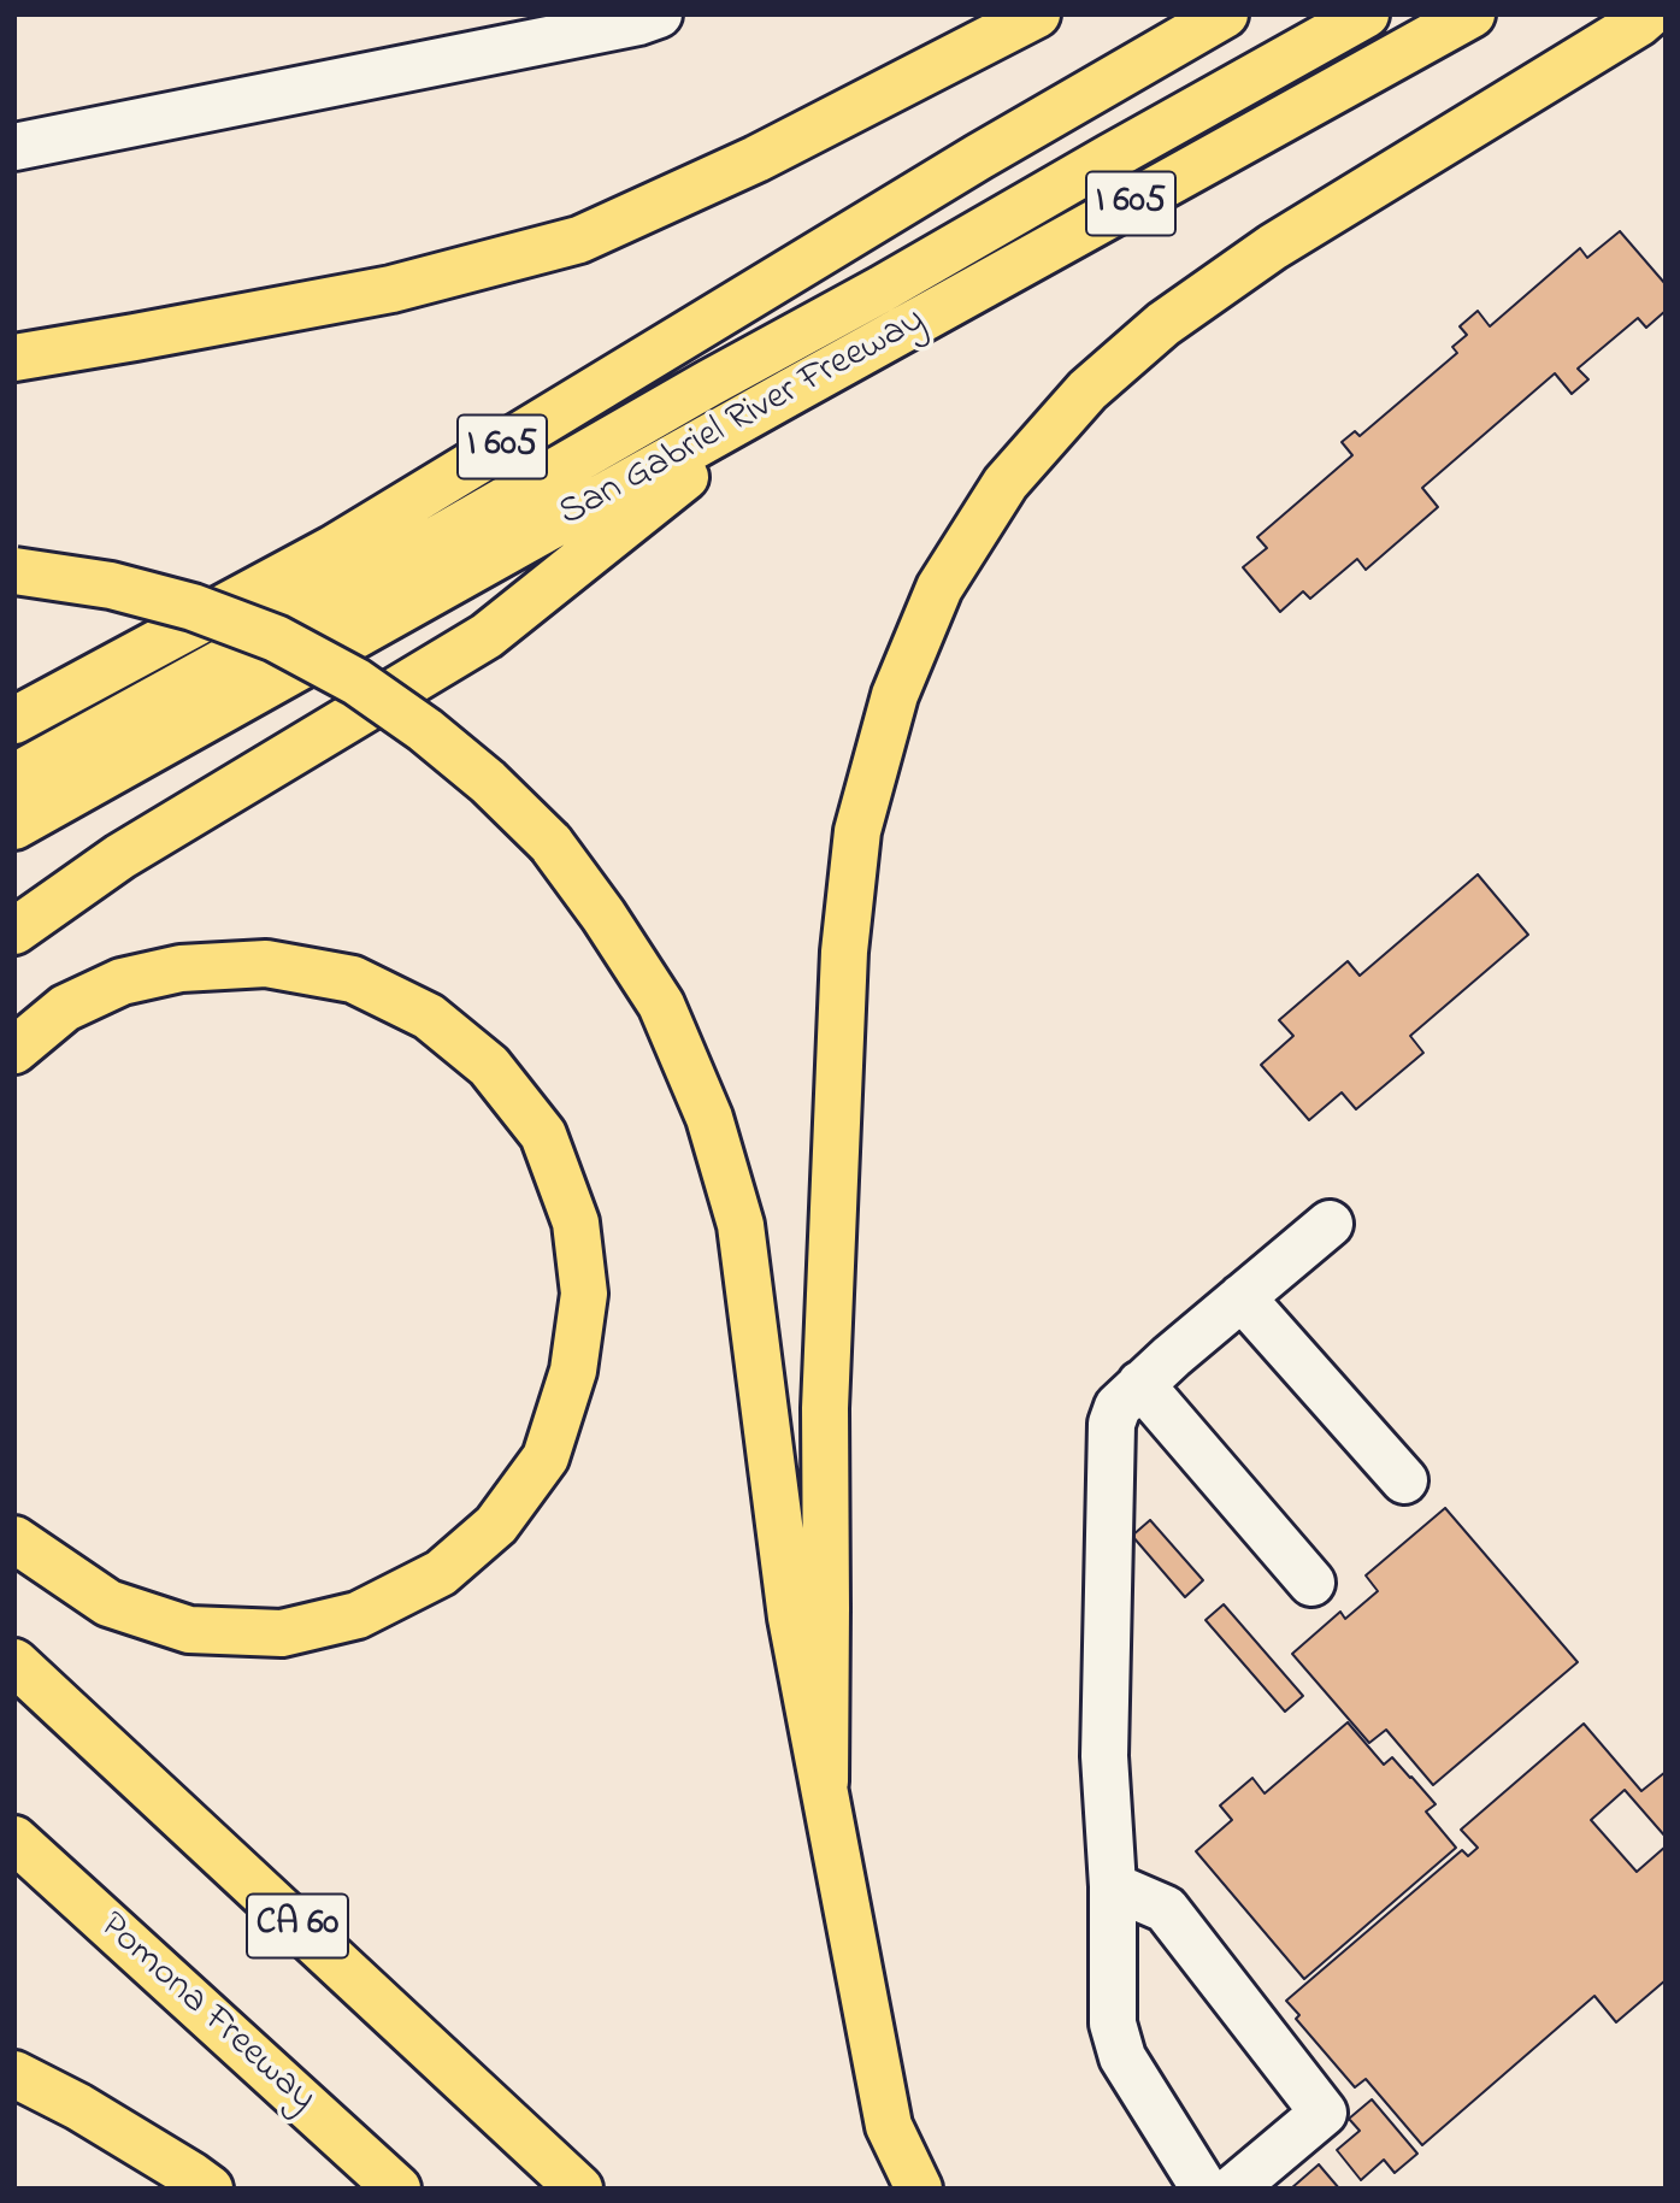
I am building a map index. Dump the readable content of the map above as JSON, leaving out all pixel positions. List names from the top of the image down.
{
  "streets": {
    "highway": [
      "I 605",
      "San Gabriel River Freeway",
      "CA 60",
      "Pomona Freeway"
    ]
  }
}
